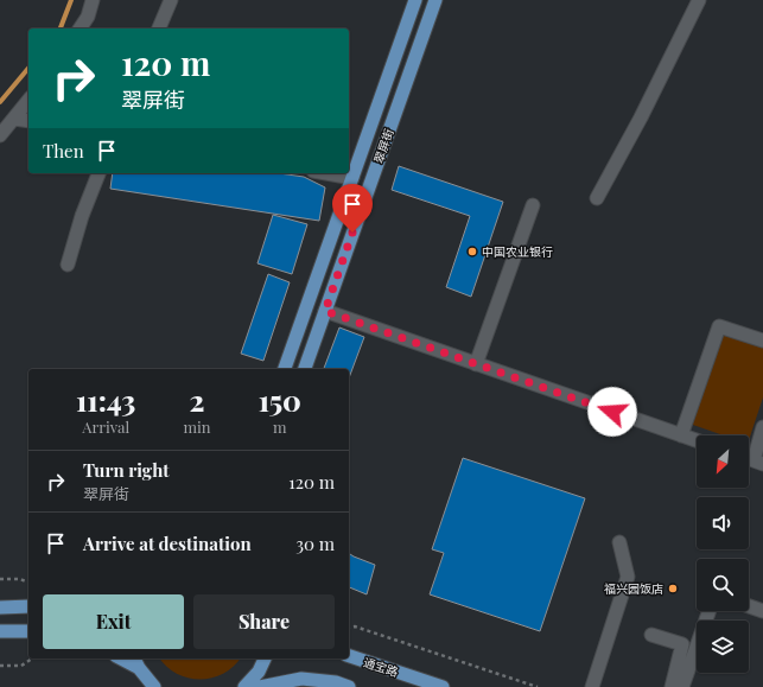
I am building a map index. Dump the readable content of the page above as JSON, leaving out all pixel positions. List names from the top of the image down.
{
  "streets": {
    "main road": ["翠屏街", "通宝路"]
  },
  "places": ["中国农业银行", "福兴园饭店"],
  "north": "bottom left",
  "page": {
    "turn": ["120 m", "翠屏街"],
    "then": "Then",
    "eta": [
      "11:43",
      "Arrival",
      "2",
      "min",
      "150",
      "m"
    ],
    "list": [
      {
        "name": "Turn right",
        "note": "翠屏街",
        "value": "120 m"
      },
      {
        "name": "Arrive at destination",
        "value": "30 m"
      }
    ],
    "buttons": ["Exit", "Share"]
  }
}
